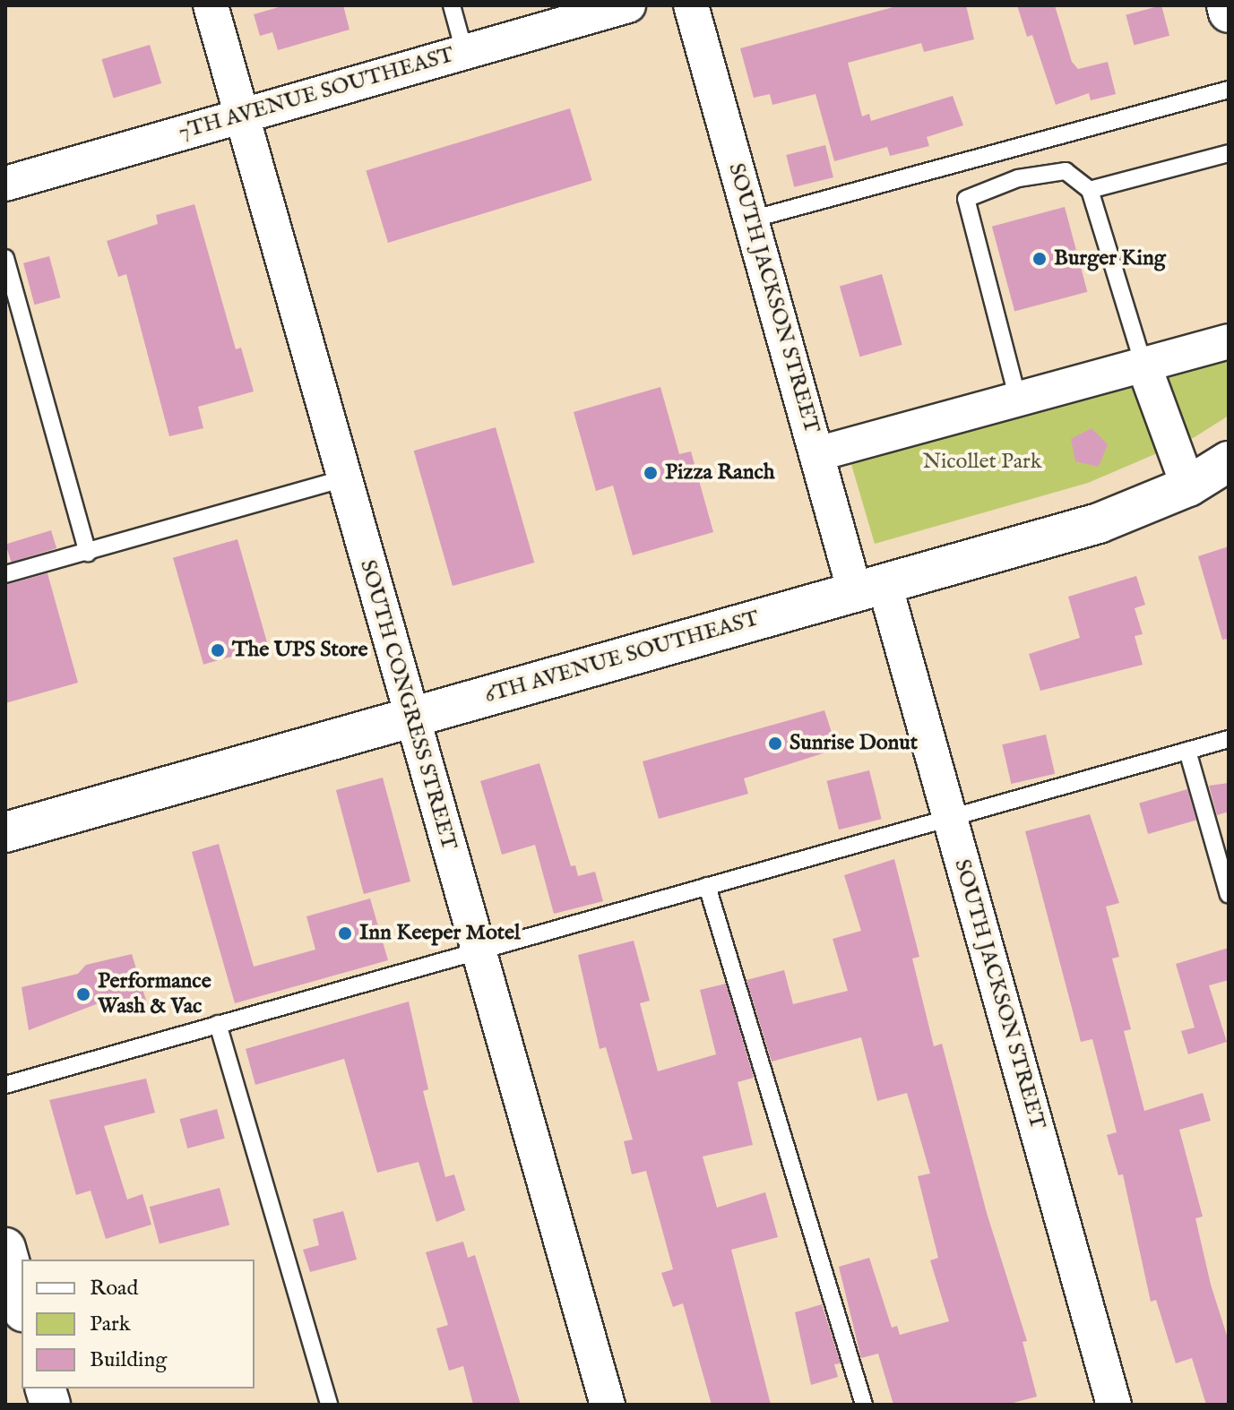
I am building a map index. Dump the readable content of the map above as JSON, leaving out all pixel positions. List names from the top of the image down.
{
  "streets": {
    "main road": ["6TH AVENUE SOUTHEAST"],
    "street": ["7TH AVENUE SOUTHEAST", "SOUTH JACKSON STREET", "SOUTH CONGRESS STREET"]
  },
  "crossings": [
    ["7TH AVENUE SOUTHEAST", "SOUTH CONGRESS STREET"],
    ["SOUTH JACKSON STREET", "6TH AVENUE SOUTHEAST"],
    ["6TH AVENUE SOUTHEAST", "SOUTH CONGRESS STREET"]
  ],
  "parks": ["Nicollet Park"],
  "places": [
    "Burger King",
    "Pizza Ranch",
    "The UPS Store",
    "Sunrise Donut",
    "Inn Keeper Motel",
    "Performance Wash & Vac"
  ],
  "legend": ["Road", "Park", "Building"]
}
